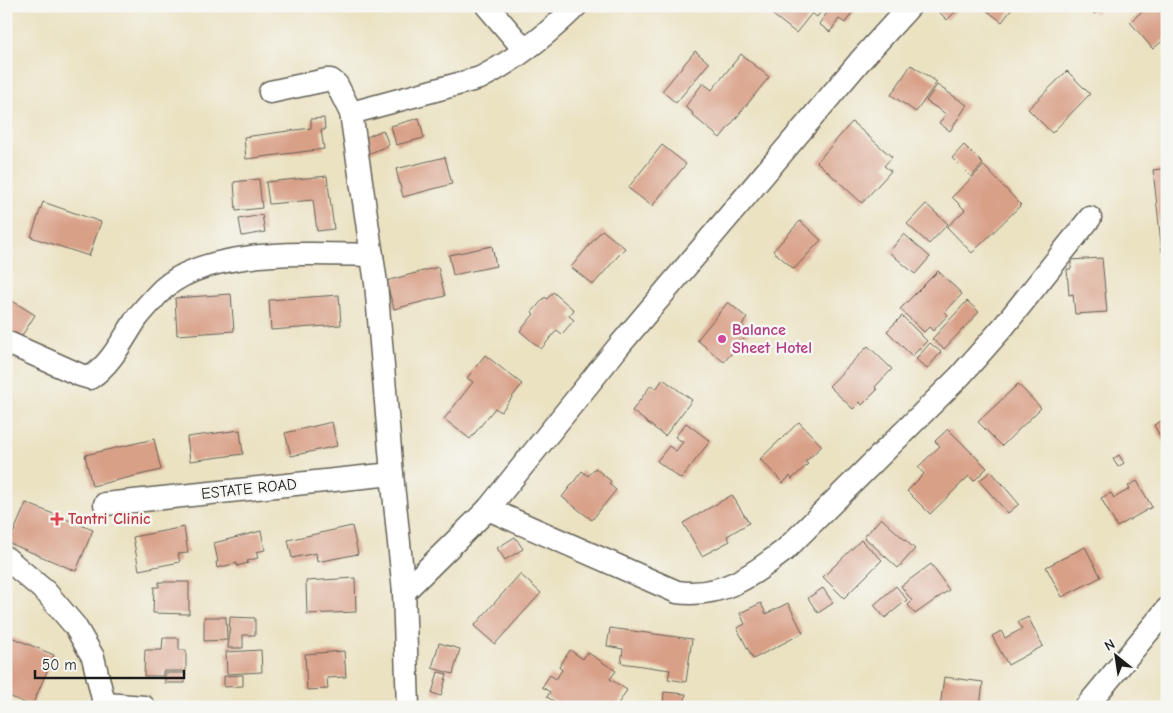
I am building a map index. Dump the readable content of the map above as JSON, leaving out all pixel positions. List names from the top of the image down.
{
  "streets": {
    "street": ["ESTATE ROAD"]
  },
  "places": {
    "other": ["Balance Sheet Hotel"],
    "health": ["Tantri Clinic"]
  },
  "scale_bar": "50 m",
  "north": "top left"
}
